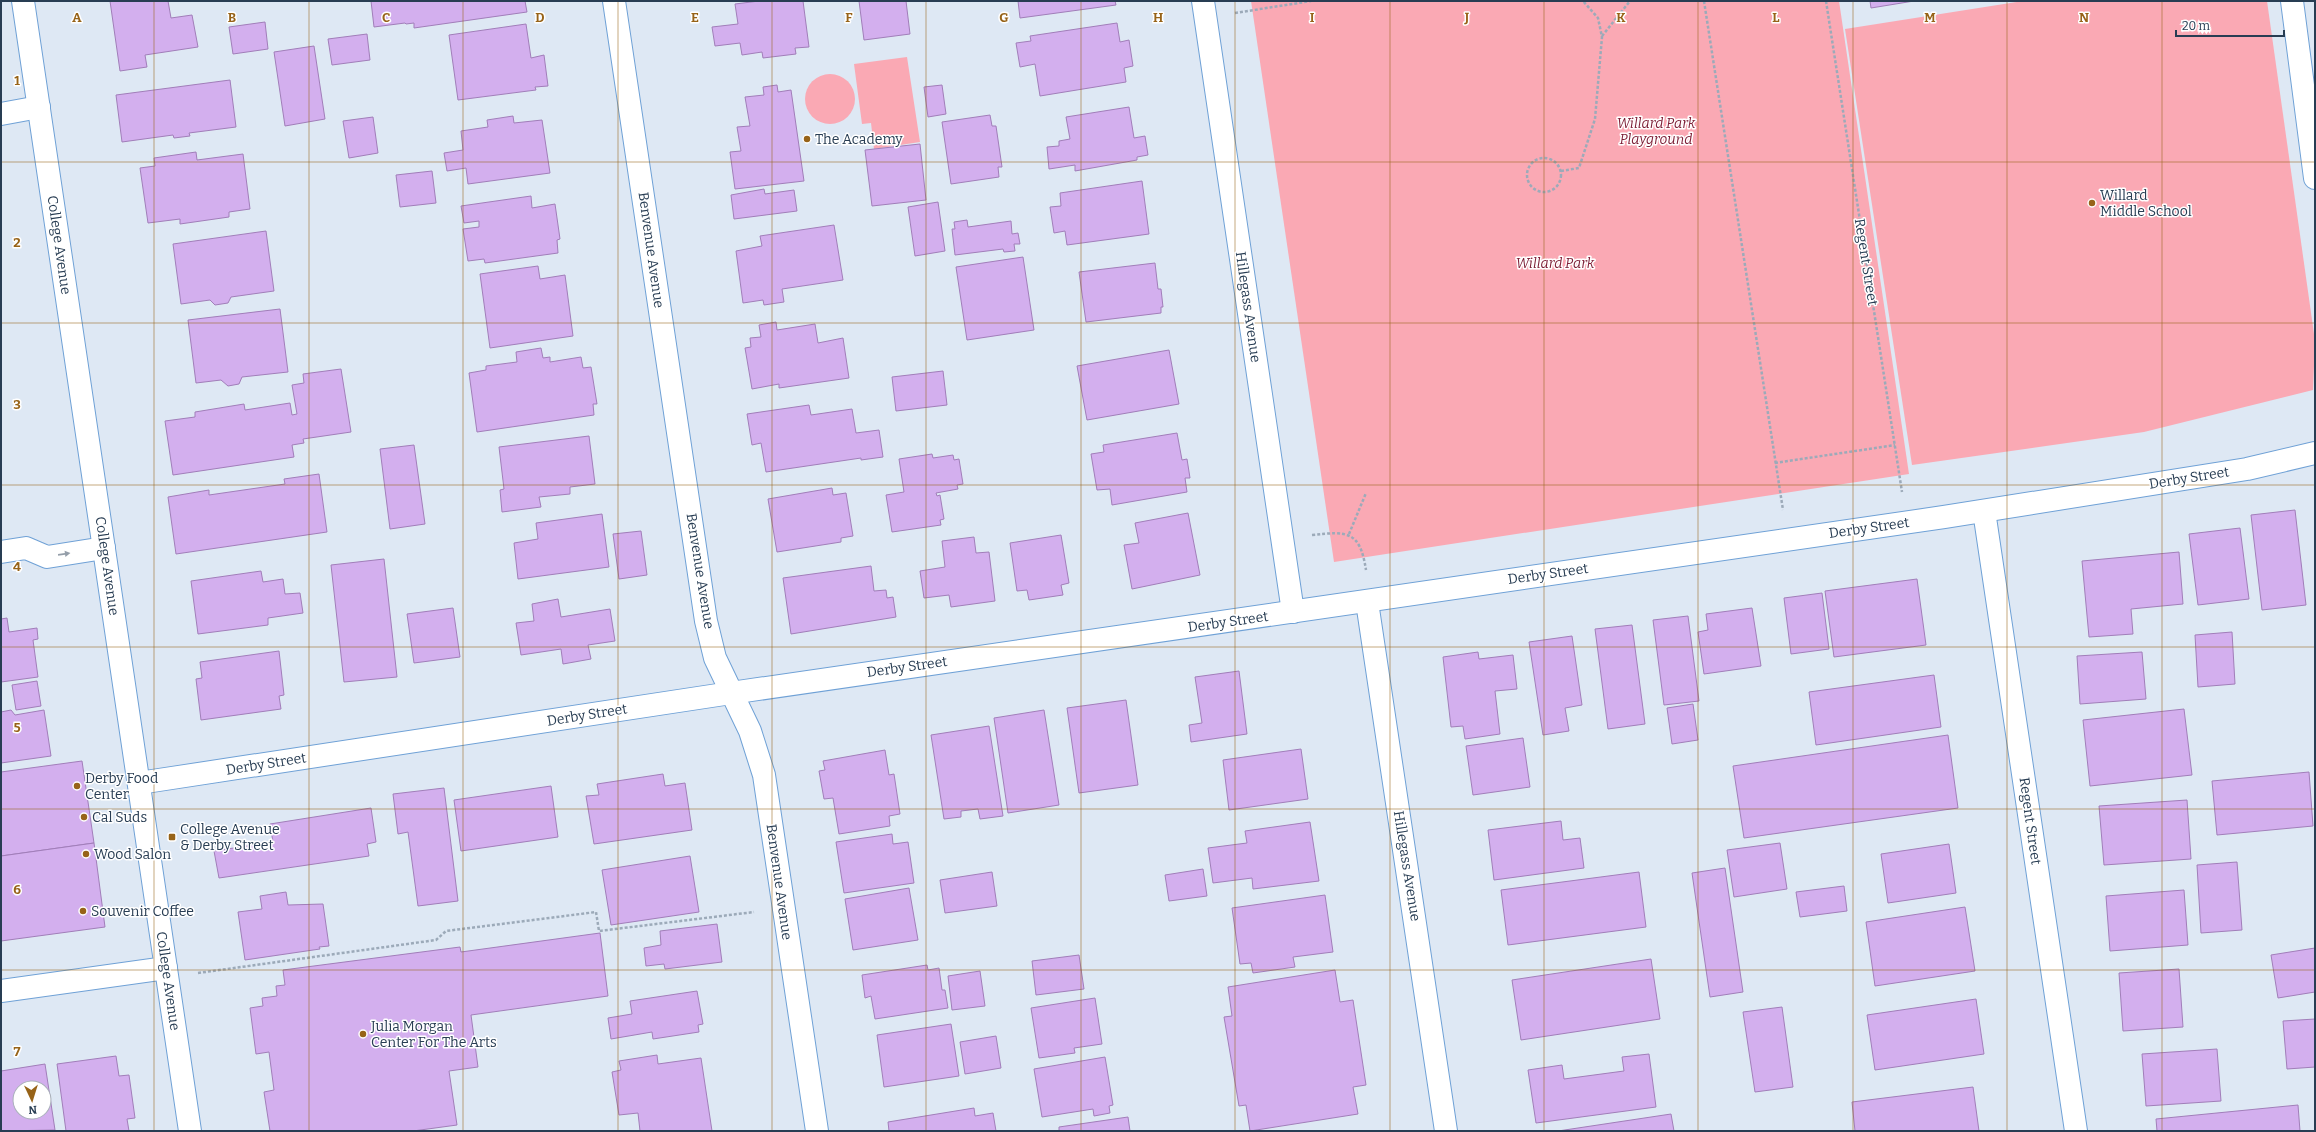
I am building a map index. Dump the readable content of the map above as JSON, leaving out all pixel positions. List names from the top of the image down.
{
  "streets": {
    "street": [
      "College Avenue",
      "Benvenue Avenue",
      "Regent Street",
      "Hillegass Avenue",
      "Derby Street"
    ]
  },
  "crossings": [
    ["College Avenue", "Derby Street"],
    ["Benvenue Avenue", "Derby Street"],
    ["Regent Street", "Derby Street"],
    ["Hillegass Avenue", "Derby Street"]
  ],
  "parks": ["Willard Park Playground", "Willard Park"],
  "places": {
    "other": [
      "The Academy",
      "Willard Middle School",
      "Derby Food Center",
      "Cal Suds",
      "Wood Salon",
      "Souvenir Coffee",
      "Julia Morgan Center For The Arts"
    ],
    "transit": ["College Avenue & Derby Street"]
  },
  "scale_bar": "20 m",
  "north": "bottom",
  "grid": {
    "columns": [
      "A",
      "B",
      "C",
      "D",
      "E",
      "F",
      "G",
      "H",
      "I",
      "J",
      "K",
      "L",
      "M",
      "N"
    ],
    "rows": [
      "1",
      "2",
      "3",
      "4",
      "5",
      "6",
      "7"
    ]
  }
}
